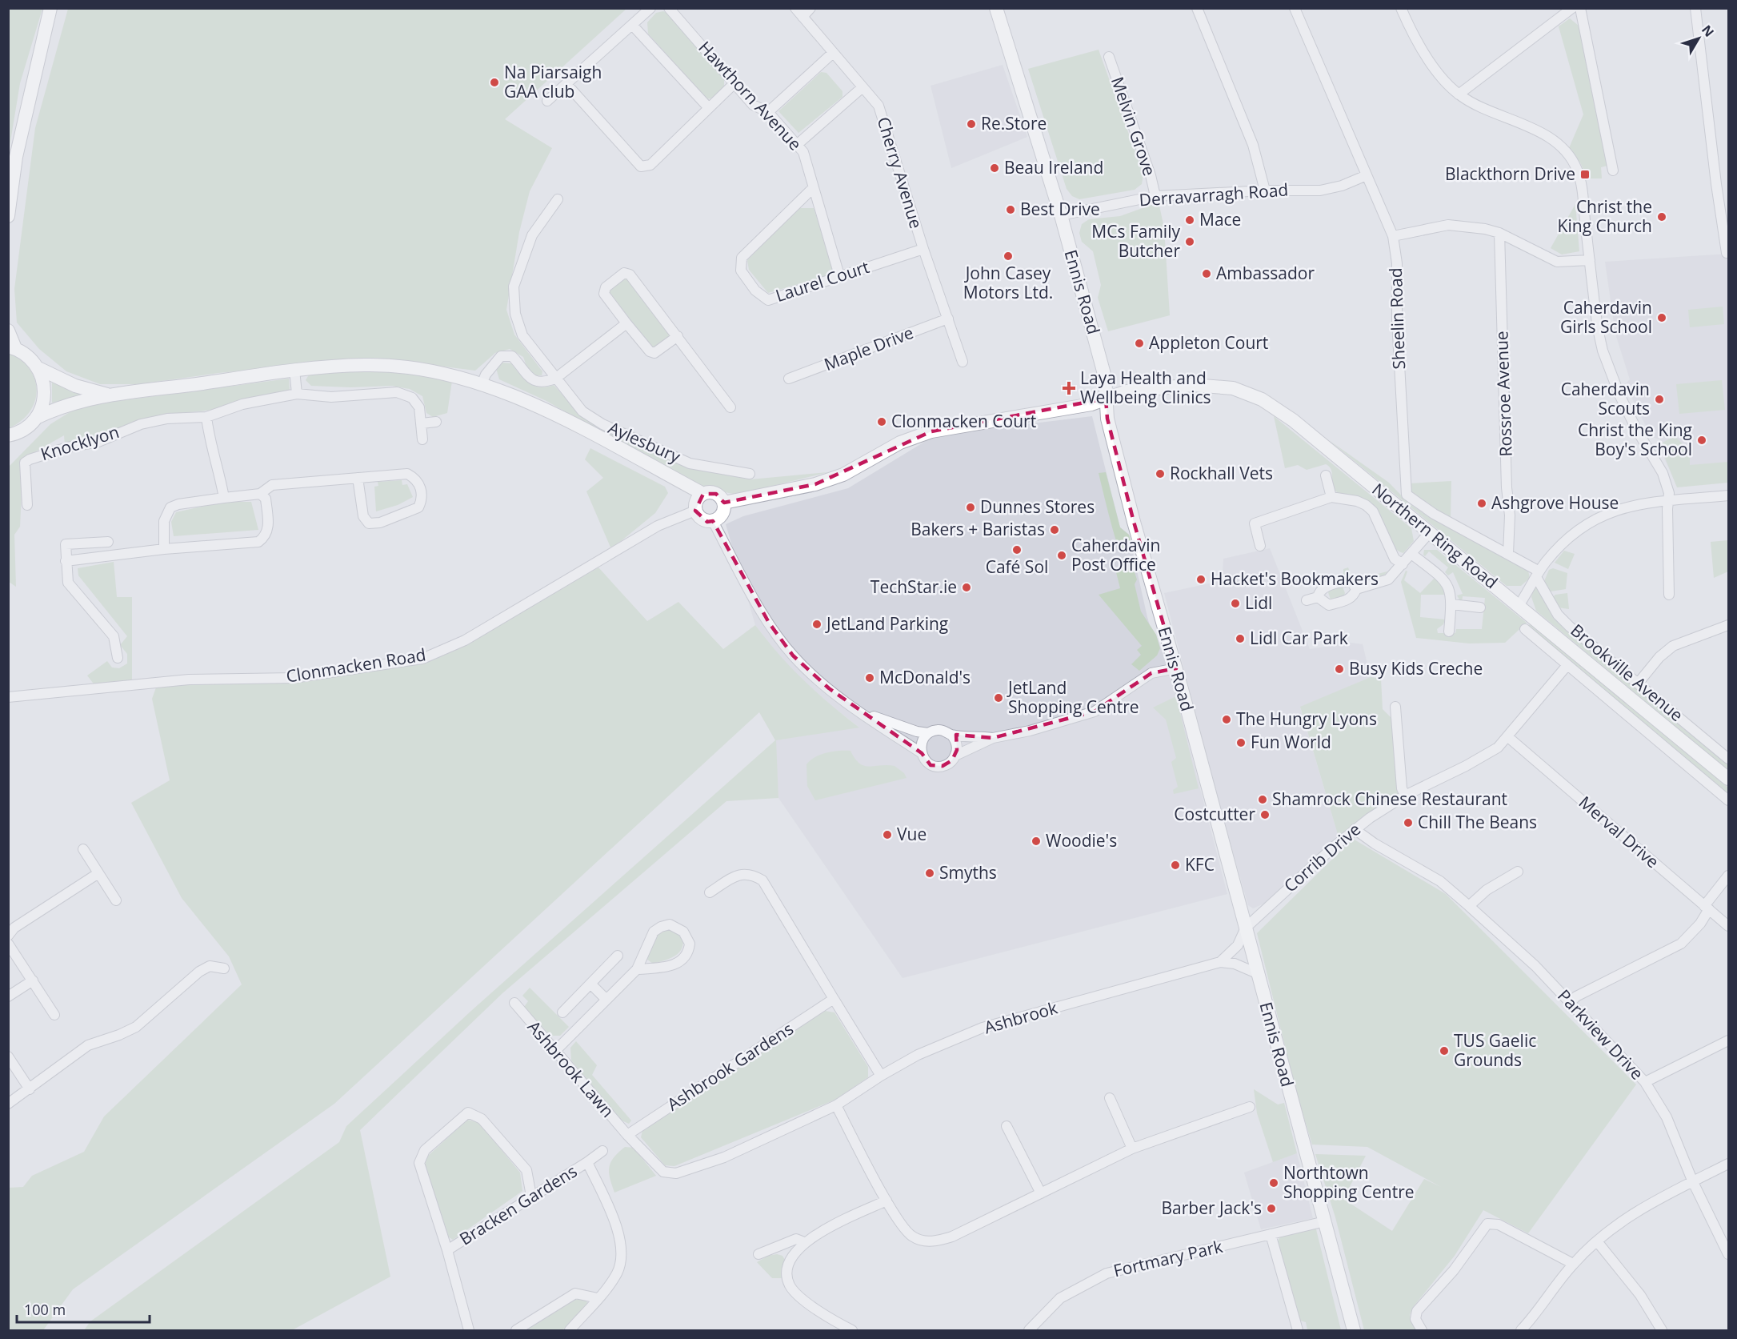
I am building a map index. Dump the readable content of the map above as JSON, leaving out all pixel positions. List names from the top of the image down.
{
  "streets": {
    "main road": ["Ennis Road", "Northern Ring Road"],
    "street": [
      "Hawthorn Avenue",
      "Melvin Grove",
      "Cherry Avenue",
      "Derravarragh Road",
      "Laurel Court",
      "Sheelin Road",
      "Maple Drive",
      "Rossroe Avenue",
      "Aylesbury",
      "Knocklyon",
      "Clonmacken Road",
      "Brookville Avenue",
      "Merval Drive",
      "Corrib Drive",
      "Ashbrook",
      "Parkview Drive",
      "Ashbrook Gardens",
      "Ashbrook Lawn",
      "Bracken Gardens",
      "Fortmary Park"
    ]
  },
  "crossings": [
    ["Hawthorn Avenue", "Laurel Court"],
    ["Melvin Grove", "Derravarragh Road"],
    ["Cherry Avenue", "Laurel Court"],
    ["Cherry Avenue", "Maple Drive"],
    ["Derravarragh Road", "Ennis Road"],
    ["Derravarragh Road", "Sheelin Road"],
    ["Ennis Road", "Northern Ring Road"],
    ["Ennis Road", "Corrib Drive"],
    ["Ennis Road", "Ashbrook"],
    ["Ennis Road", "Fortmary Park"],
    ["Sheelin Road", "Rossroe Avenue"],
    ["Sheelin Road", "Brookville Avenue"],
    ["Brookville Avenue", "Corrib Drive"],
    ["Merval Drive", "Corrib Drive"],
    ["Corrib Drive", "Ashbrook"],
    ["Corrib Drive", "Parkview Drive"],
    ["Ashbrook", "Ashbrook Gardens"],
    ["Ashbrook", "Ashbrook Lawn"],
    ["Ashbrook Gardens", "Ashbrook Lawn"]
  ],
  "places": {
    "other": [
      "Na Piarsaigh GAA club",
      "Re.Store",
      "Beau Ireland",
      "Best Drive",
      "Christ the King Church",
      "Mace",
      "MCs Family Butcher",
      "John Casey Motors Ltd.",
      "Ambassador",
      "Caherdavin Girls School",
      "Appleton Court",
      "Caherdavin Scouts",
      "Clonmacken Court",
      "Christ the King Boy's School",
      "Rockhall Vets",
      "Ashgrove House",
      "Dunnes Stores",
      "Bakers + Baristas",
      "Café Sol",
      "Caherdavin Post Office",
      "Hacket's Bookmakers",
      "TechStar.ie",
      "Lidl",
      "JetLand Parking",
      "Lidl Car Park",
      "Busy Kids Creche",
      "McDonald's",
      "JetLand Shopping Centre",
      "The Hungry Lyons",
      "Fun World",
      "Shamrock Chinese Restaurant",
      "Costcutter",
      "Chill The Beans",
      "Vue",
      "Woodie's",
      "KFC",
      "Smyths",
      "TUS Gaelic Grounds",
      "Northtown Shopping Centre",
      "Barber Jack's"
    ],
    "transit": ["Blackthorn Drive"],
    "health": ["Laya Health and Wellbeing Clinics"]
  },
  "scale_bar": "100 m",
  "north": "top right"
}
